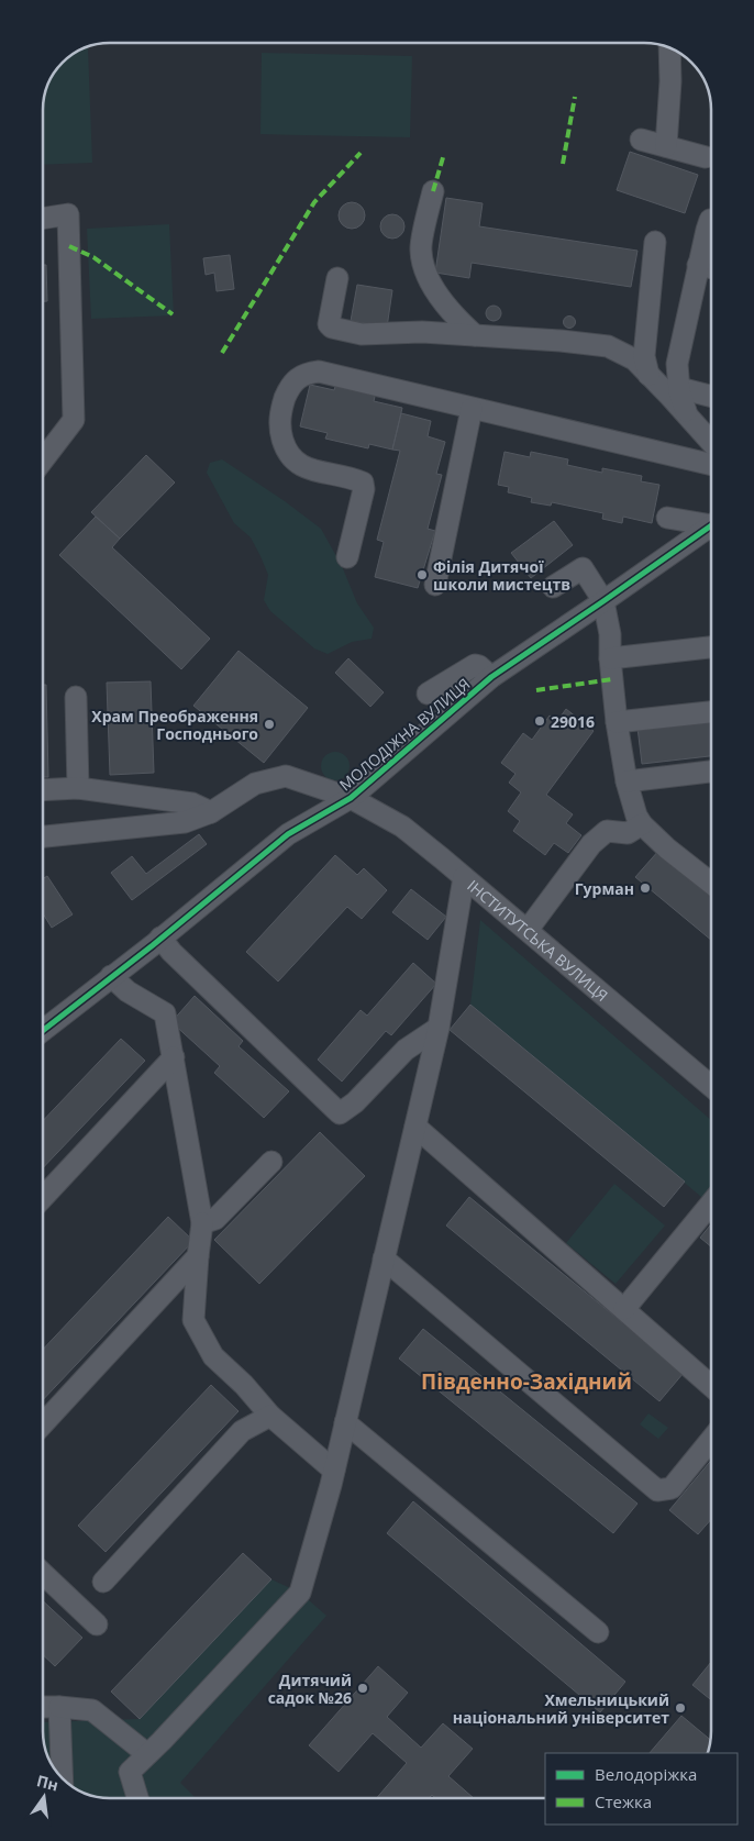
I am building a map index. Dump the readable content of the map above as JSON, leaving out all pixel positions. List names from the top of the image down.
{
  "streets": {
    "street": ["МОЛОДІЖНА ВУЛИЦЯ", "ІНСТИТУТСЬКА ВУЛИЦЯ"]
  },
  "crossings": [
    ["МОЛОДІЖНА ВУЛИЦЯ", "ІНСТИТУТСЬКА ВУЛИЦЯ"]
  ],
  "districts": ["Південно-Західний"],
  "places": [
    "Філія Дитячої школи мистецтв",
    "29016",
    "Храм Преображення Господнього",
    "Гурман",
    "Дитячий садок №26",
    "Хмельницький національний університет"
  ],
  "legend": ["Велодоріжка", "Стежка"],
  "north": "top"
}
